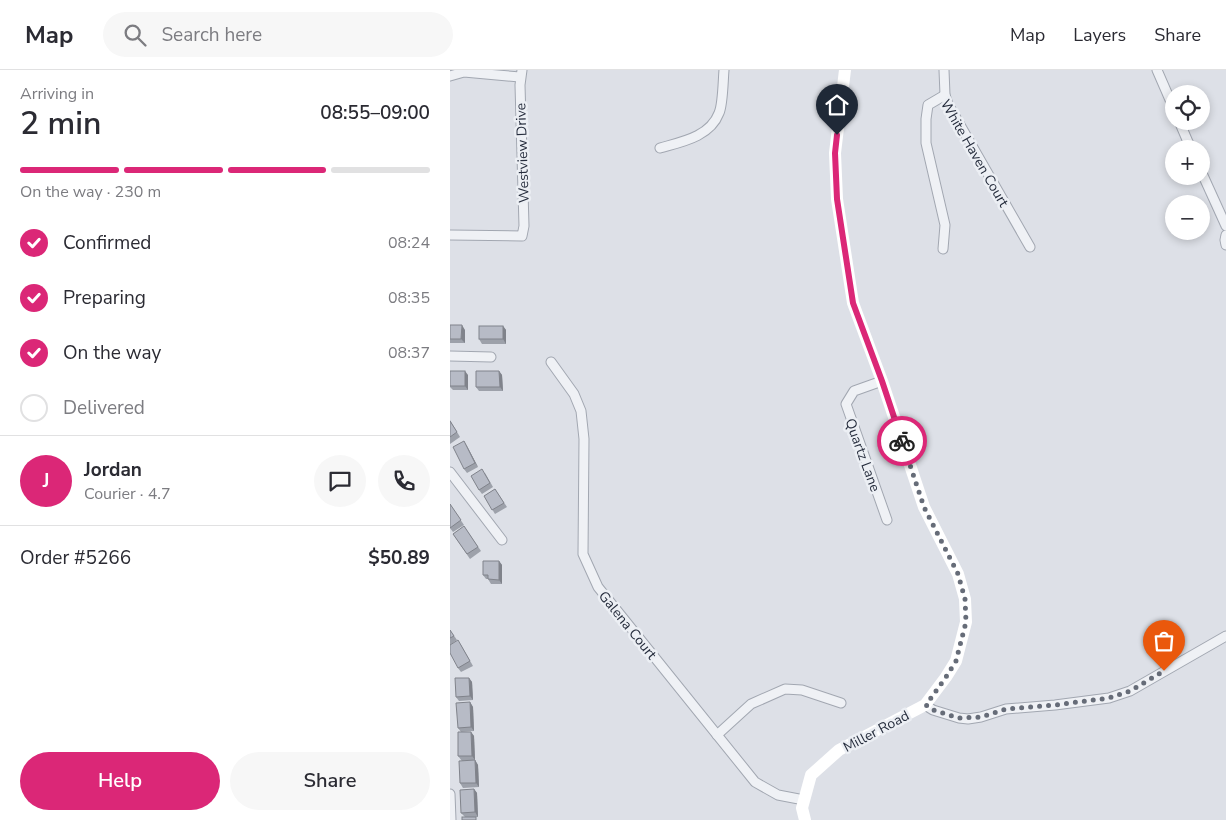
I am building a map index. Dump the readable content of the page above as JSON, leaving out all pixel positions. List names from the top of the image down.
{
  "streets": {
    "street": [
      "Westview Drive",
      "White Haven Court",
      "Quartz Lane",
      "Galena Court",
      "Miller Road"
    ]
  },
  "crossings": [
    ["Quartz Lane", "Miller Road"],
    ["Galena Court", "Miller Road"]
  ],
  "page": {
    "header": "Map",
    "search": "Search here",
    "nav": ["Map", "Layers", "Share"],
    "heading": ["2 min", "Arriving in", "08:55–09:00"],
    "panel": [
      "Jordan",
      "Courier · 4.7",
      "Order #5266",
      "$50.89"
    ],
    "map_buttons": ["+", "−"],
    "bar": "On the way · 230 m",
    "list": [
      ["Confirmed", "08:24"],
      ["Preparing", "08:35"],
      ["On the way", "08:37"],
      "Delivered"
    ],
    "round": "J",
    "buttons": ["Help", "Share"]
  }
}
